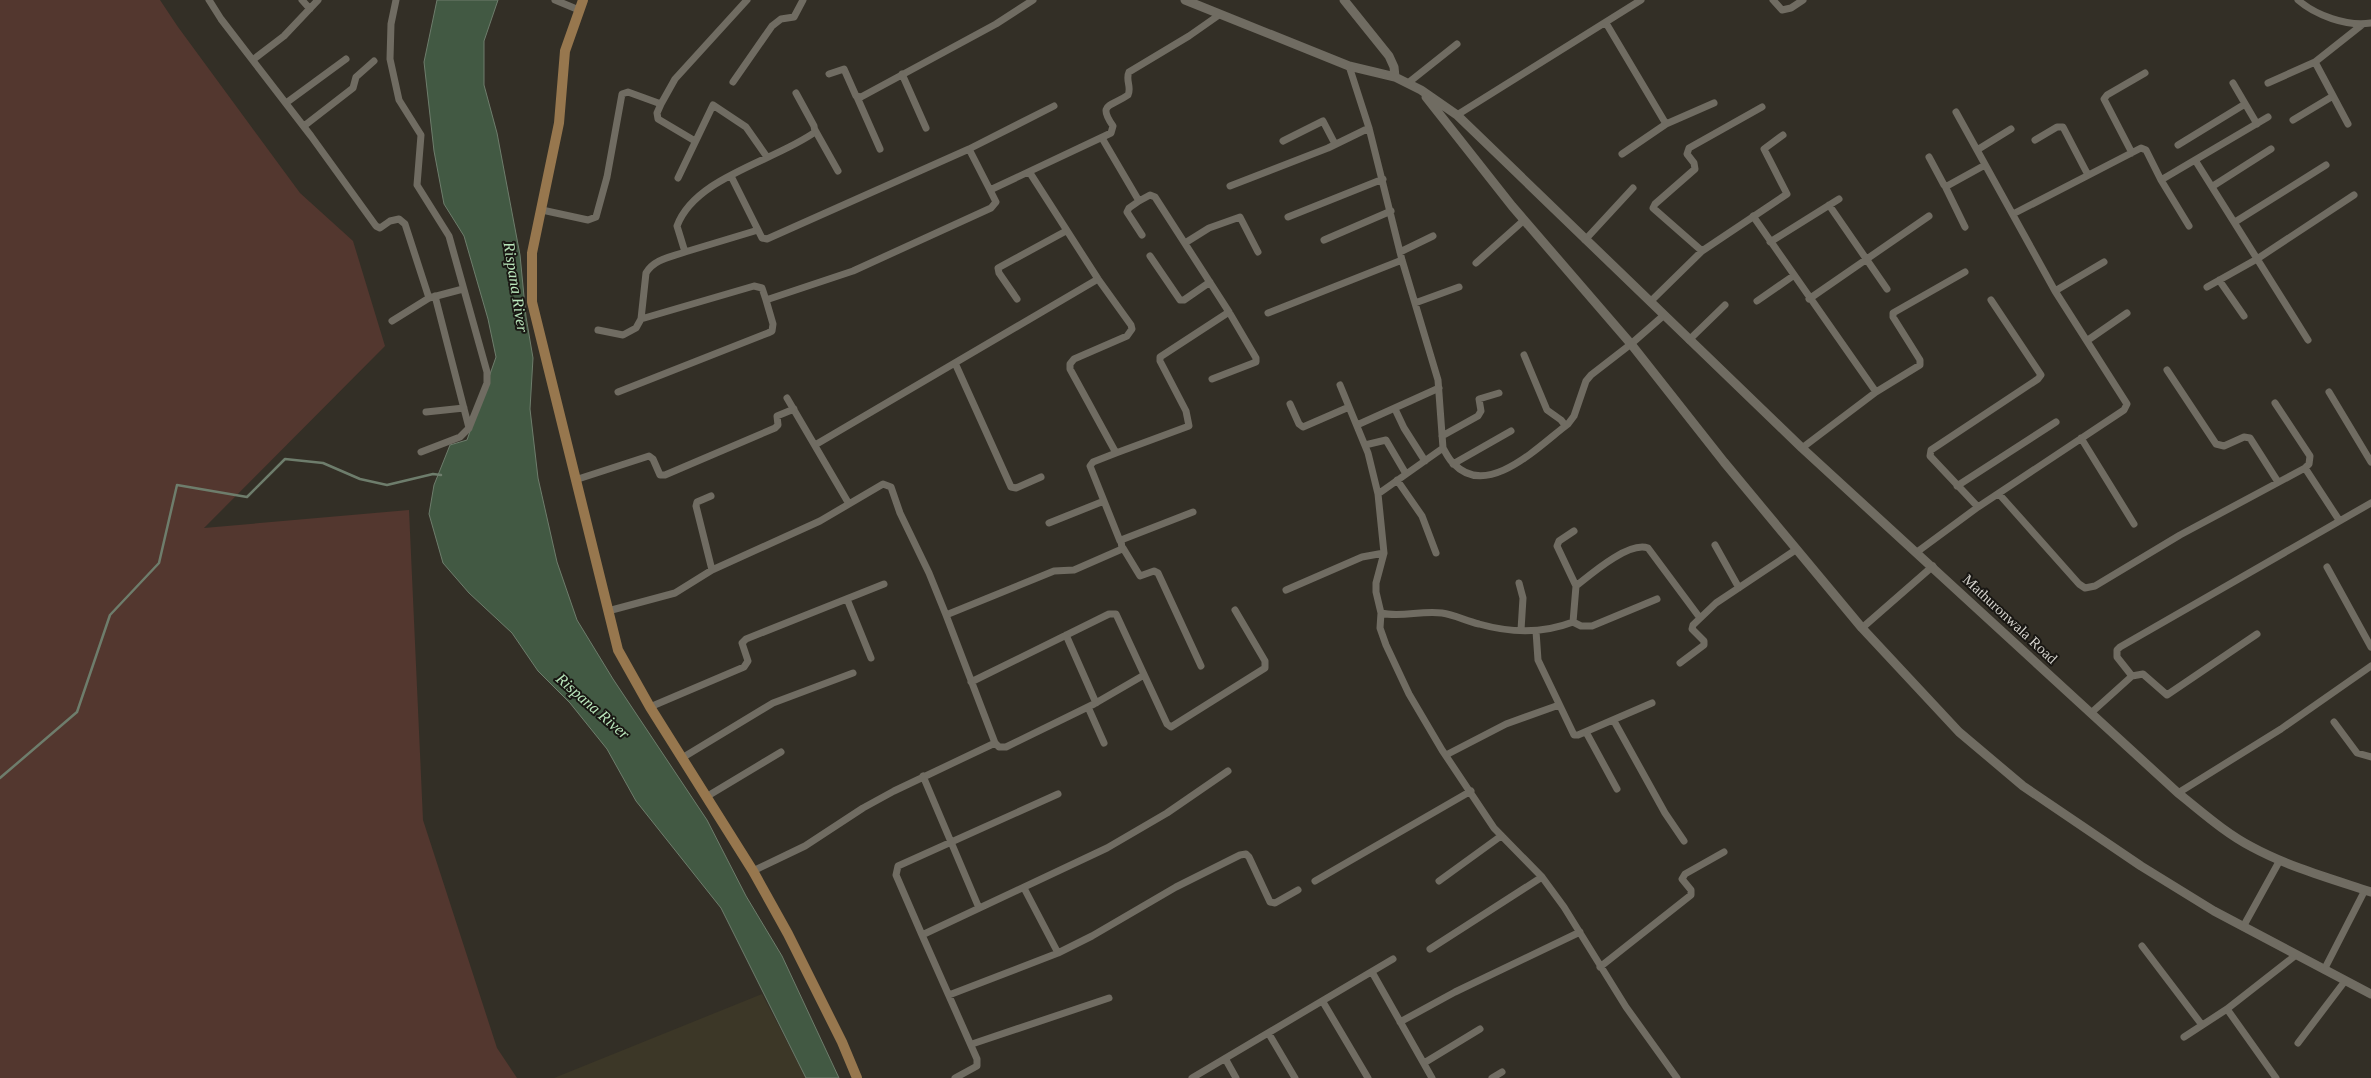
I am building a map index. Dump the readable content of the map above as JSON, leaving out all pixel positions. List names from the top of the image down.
{
  "streets": {
    "street": ["Mathuronwala Road"]
  },
  "water": ["Rispana River"]
}
